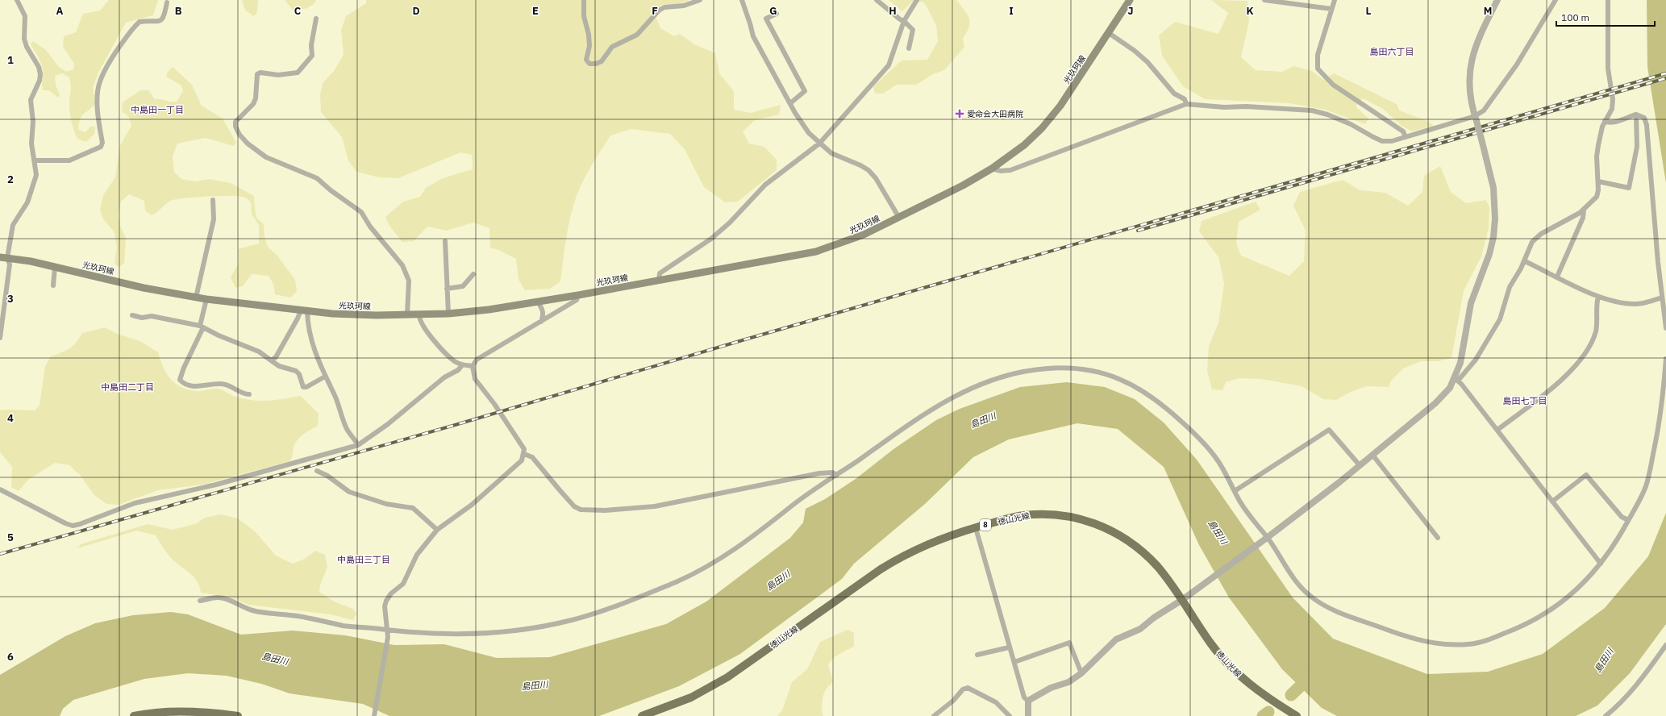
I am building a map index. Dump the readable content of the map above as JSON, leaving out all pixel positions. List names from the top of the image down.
{
  "streets": {
    "main road": ["光玖珂線", "徳山光線", "8"]
  },
  "districts": [
    "島田六丁目",
    "中島田一丁目",
    "中島田二丁目",
    "島田七丁目",
    "中島田三丁目"
  ],
  "water": ["島田川"],
  "places": {
    "health": ["愛命会大田病院"]
  },
  "scale_bar": "100 m",
  "grid": {
    "columns": [
      "A",
      "B",
      "C",
      "D",
      "E",
      "F",
      "G",
      "H",
      "I",
      "J",
      "K",
      "L",
      "M"
    ],
    "rows": [
      "1",
      "2",
      "3",
      "4",
      "5",
      "6"
    ]
  }
}
